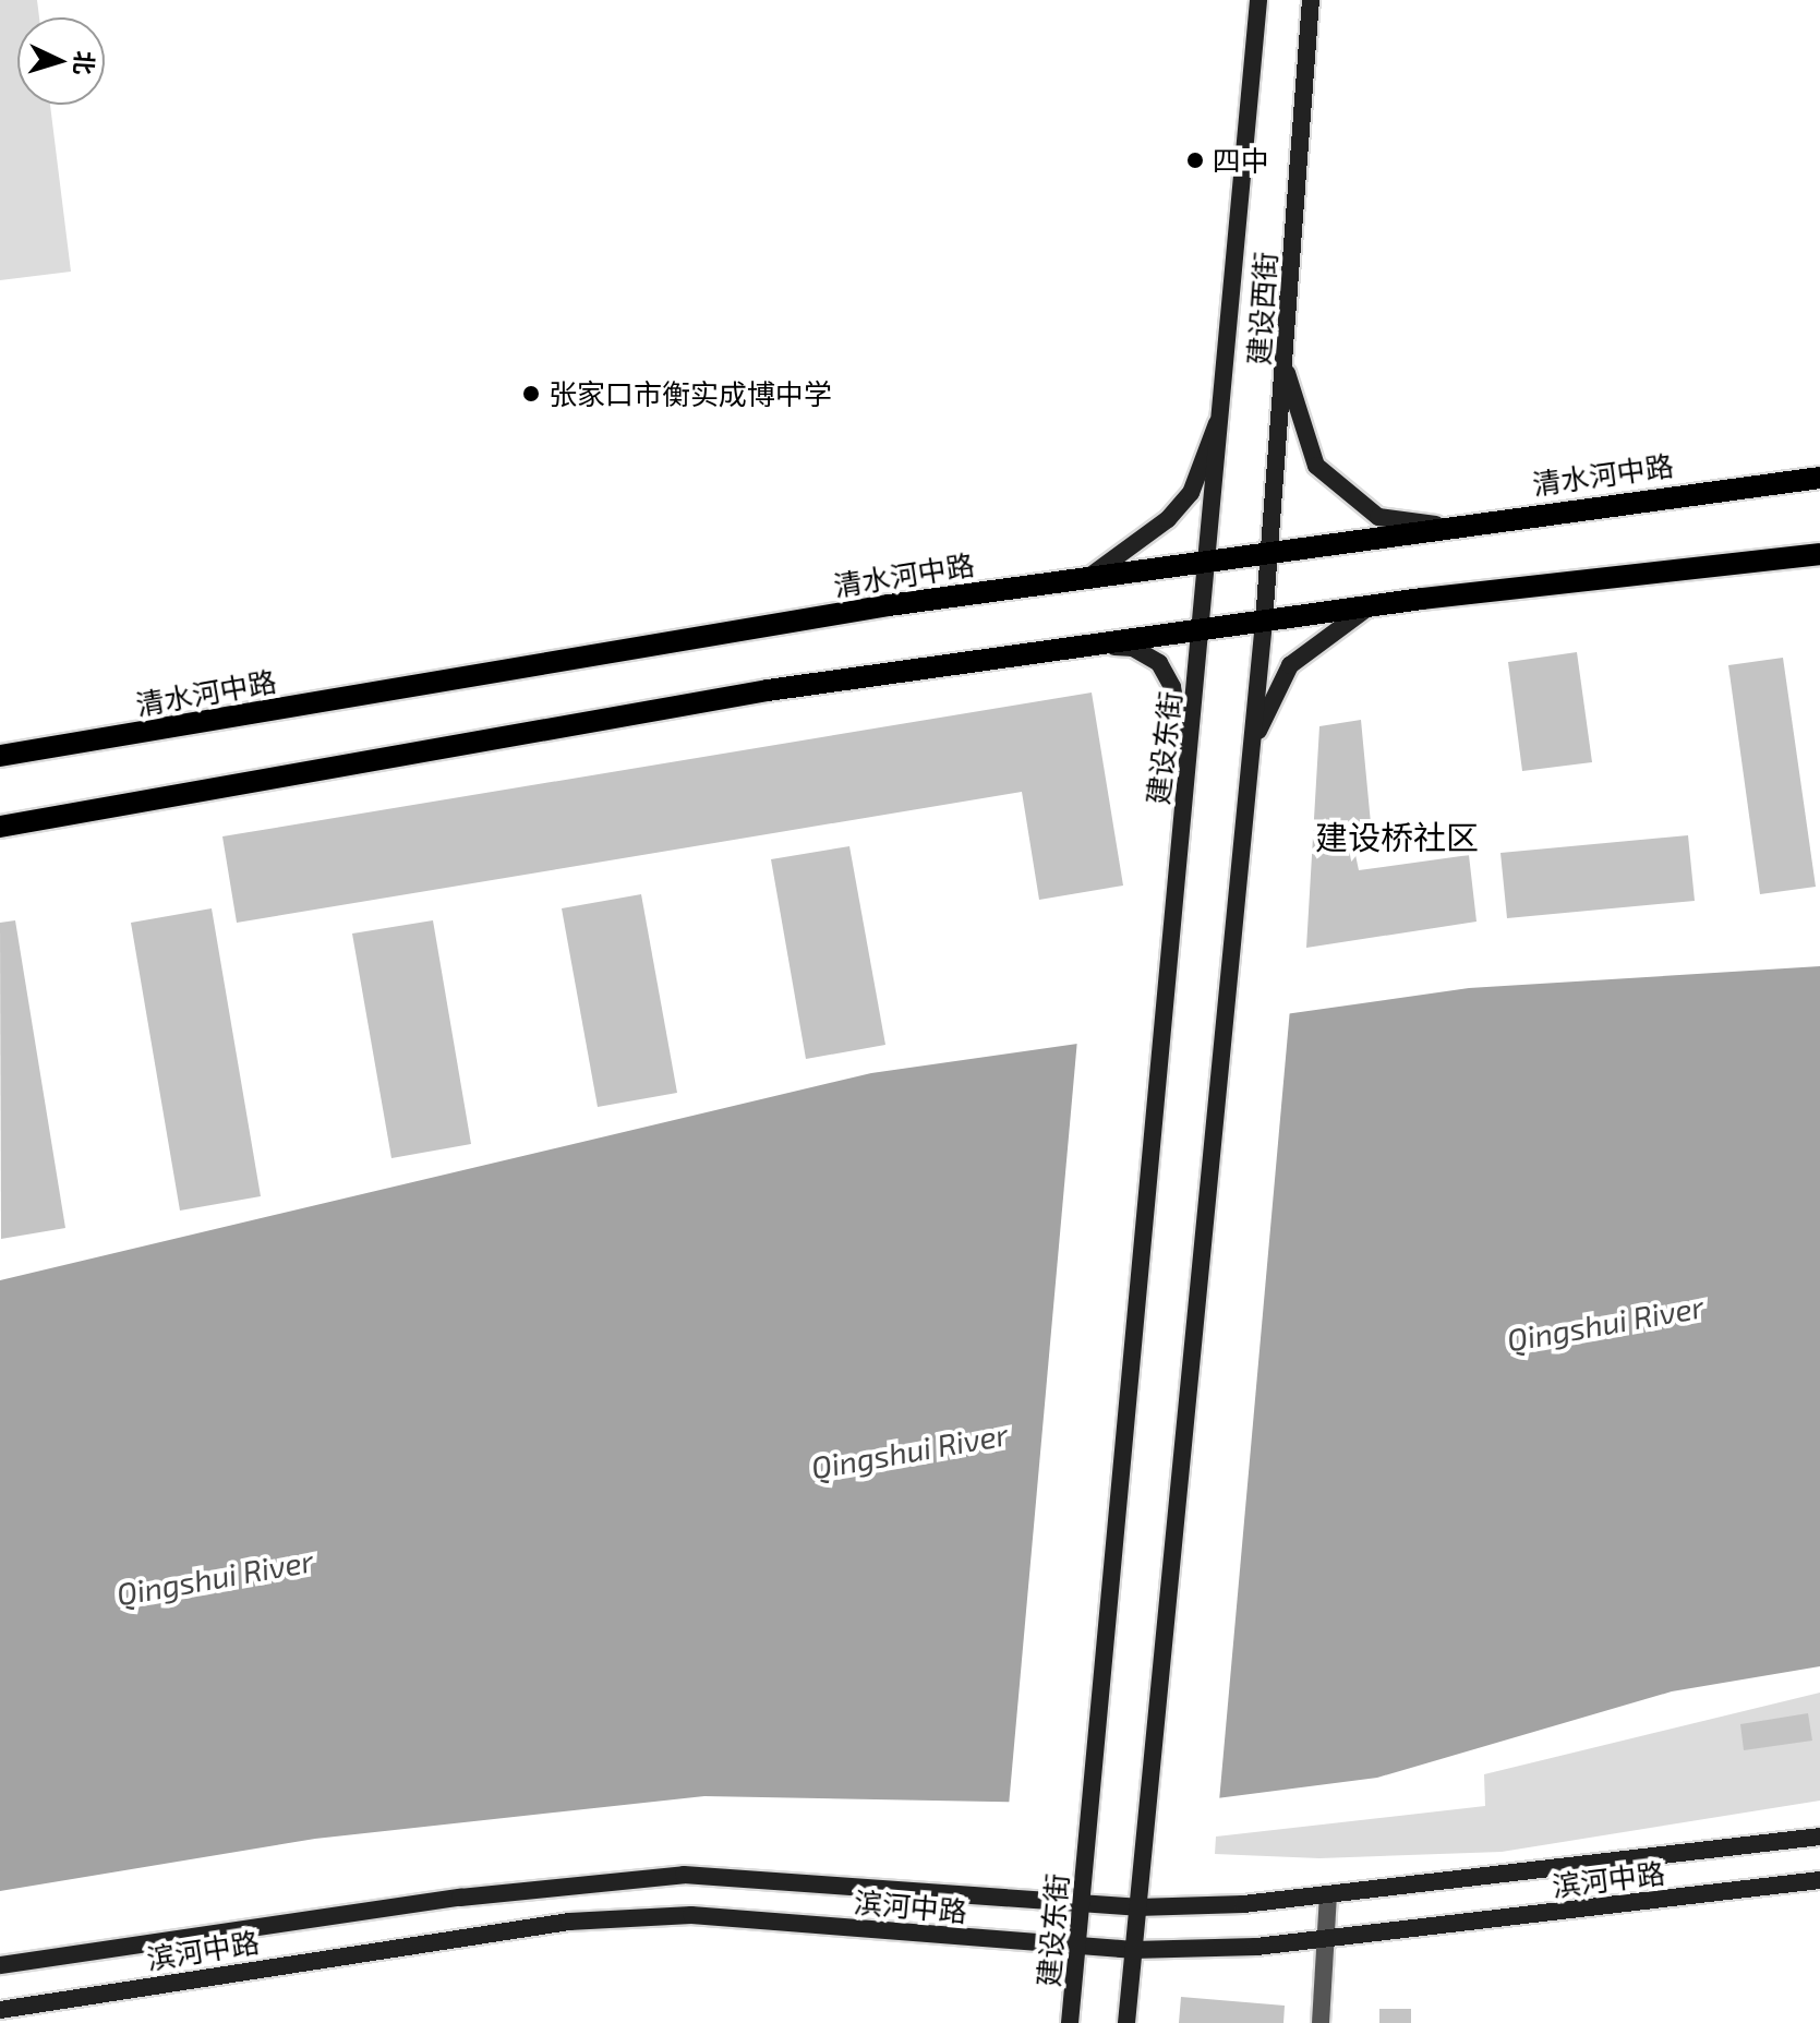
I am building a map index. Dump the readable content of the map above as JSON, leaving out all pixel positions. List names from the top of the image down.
{
  "streets": {
    "main road": [
      "建设西街",
      "清水河中路",
      "建设东街",
      "滨河中路"
    ]
  },
  "crossings": [
    ["建设西街", "清水河中路"],
    ["建设西街", "建设东街"],
    ["清水河中路", "建设东街"],
    ["建设东街", "滨河中路"]
  ],
  "districts": ["建设桥社区"],
  "water": ["Qingshui River"],
  "places": ["四中", "张家口市衡实成博中学"],
  "north": "right"
}
